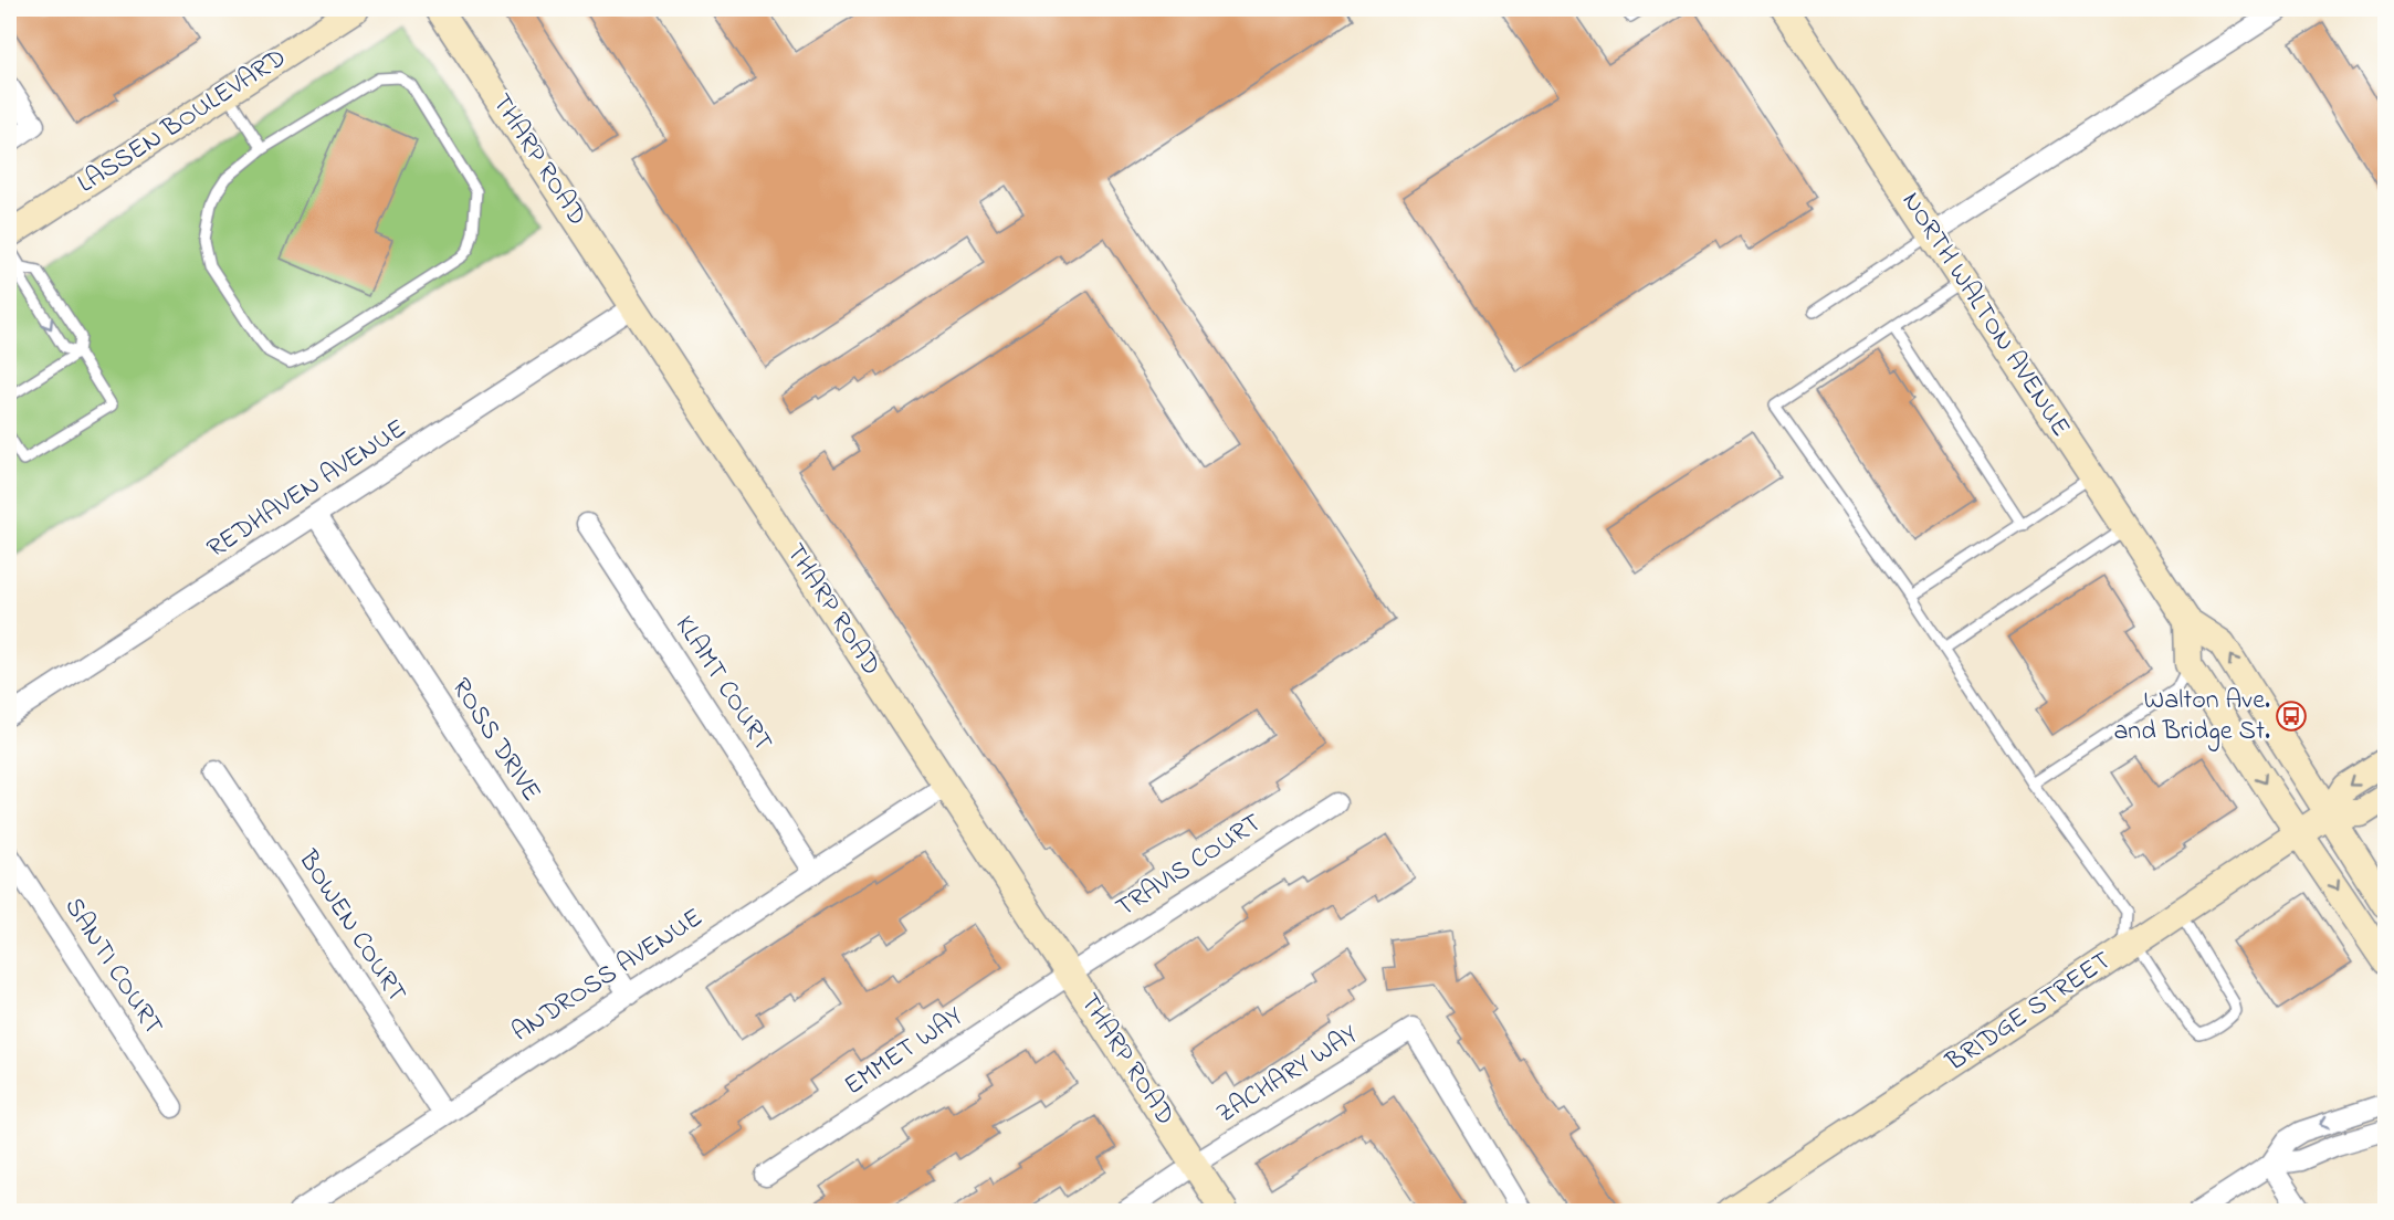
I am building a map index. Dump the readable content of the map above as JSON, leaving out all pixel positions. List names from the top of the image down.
{
  "streets": {
    "street": [
      "LASSEN BOULEVARD",
      "THARP ROAD",
      "NORTH WALTON AVENUE",
      "REDHAVEN AVENUE",
      "KLAMT COURT",
      "ROSS DRIVE",
      "TRAVIS COURT",
      "BOWEN COURT",
      "SANTI COURT",
      "ANDROSS AVENUE",
      "BRIDGE STREET",
      "EMMET WAY",
      "ZACHARY WAY"
    ]
  },
  "crossings": [
    ["THARP ROAD", "REDHAVEN AVENUE"],
    ["THARP ROAD", "TRAVIS COURT"],
    ["THARP ROAD", "ANDROSS AVENUE"],
    ["THARP ROAD", "EMMET WAY"],
    ["THARP ROAD", "ZACHARY WAY"],
    ["NORTH WALTON AVENUE", "BRIDGE STREET"],
    ["REDHAVEN AVENUE", "ROSS DRIVE"],
    ["KLAMT COURT", "ANDROSS AVENUE"],
    ["ROSS DRIVE", "ANDROSS AVENUE"],
    ["TRAVIS COURT", "EMMET WAY"],
    ["BOWEN COURT", "ANDROSS AVENUE"]
  ],
  "places": {
    "bus stop": ["Walton Ave. and Bridge St."]
  }
}
